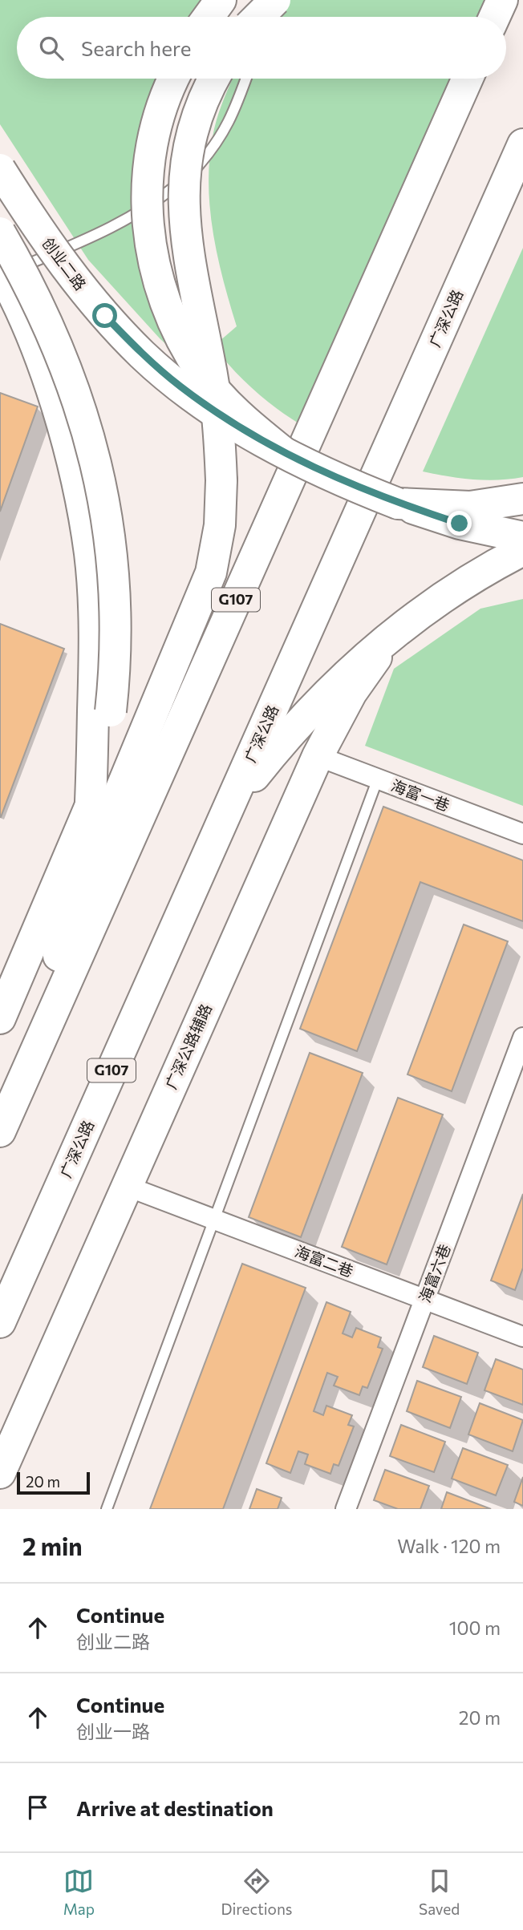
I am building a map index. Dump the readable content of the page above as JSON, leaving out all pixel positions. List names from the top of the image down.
{
  "streets": {
    "main road": [
      "创业二路",
      "广深公路",
      "G107",
      "广深公路辅路"
    ],
    "street": ["海富一巷", "海富二巷", "海富六巷"]
  },
  "crossings": [
    ["海富一巷", "广深公路辅路"],
    ["广深公路辅路", "海富二巷"],
    ["海富二巷", "海富六巷"]
  ],
  "scale_bar": "20 m",
  "page": {
    "search": "Search here",
    "scale": "20 m",
    "heading": ["2 min", "Walk · 120 m"],
    "list": [
      ["Continue", "创业二路", "100 m"],
      ["Continue", "创业一路", "20 m"],
      "Arrive at destination"
    ],
    "nav": ["Map", "Directions", "Saved"]
  }
}
